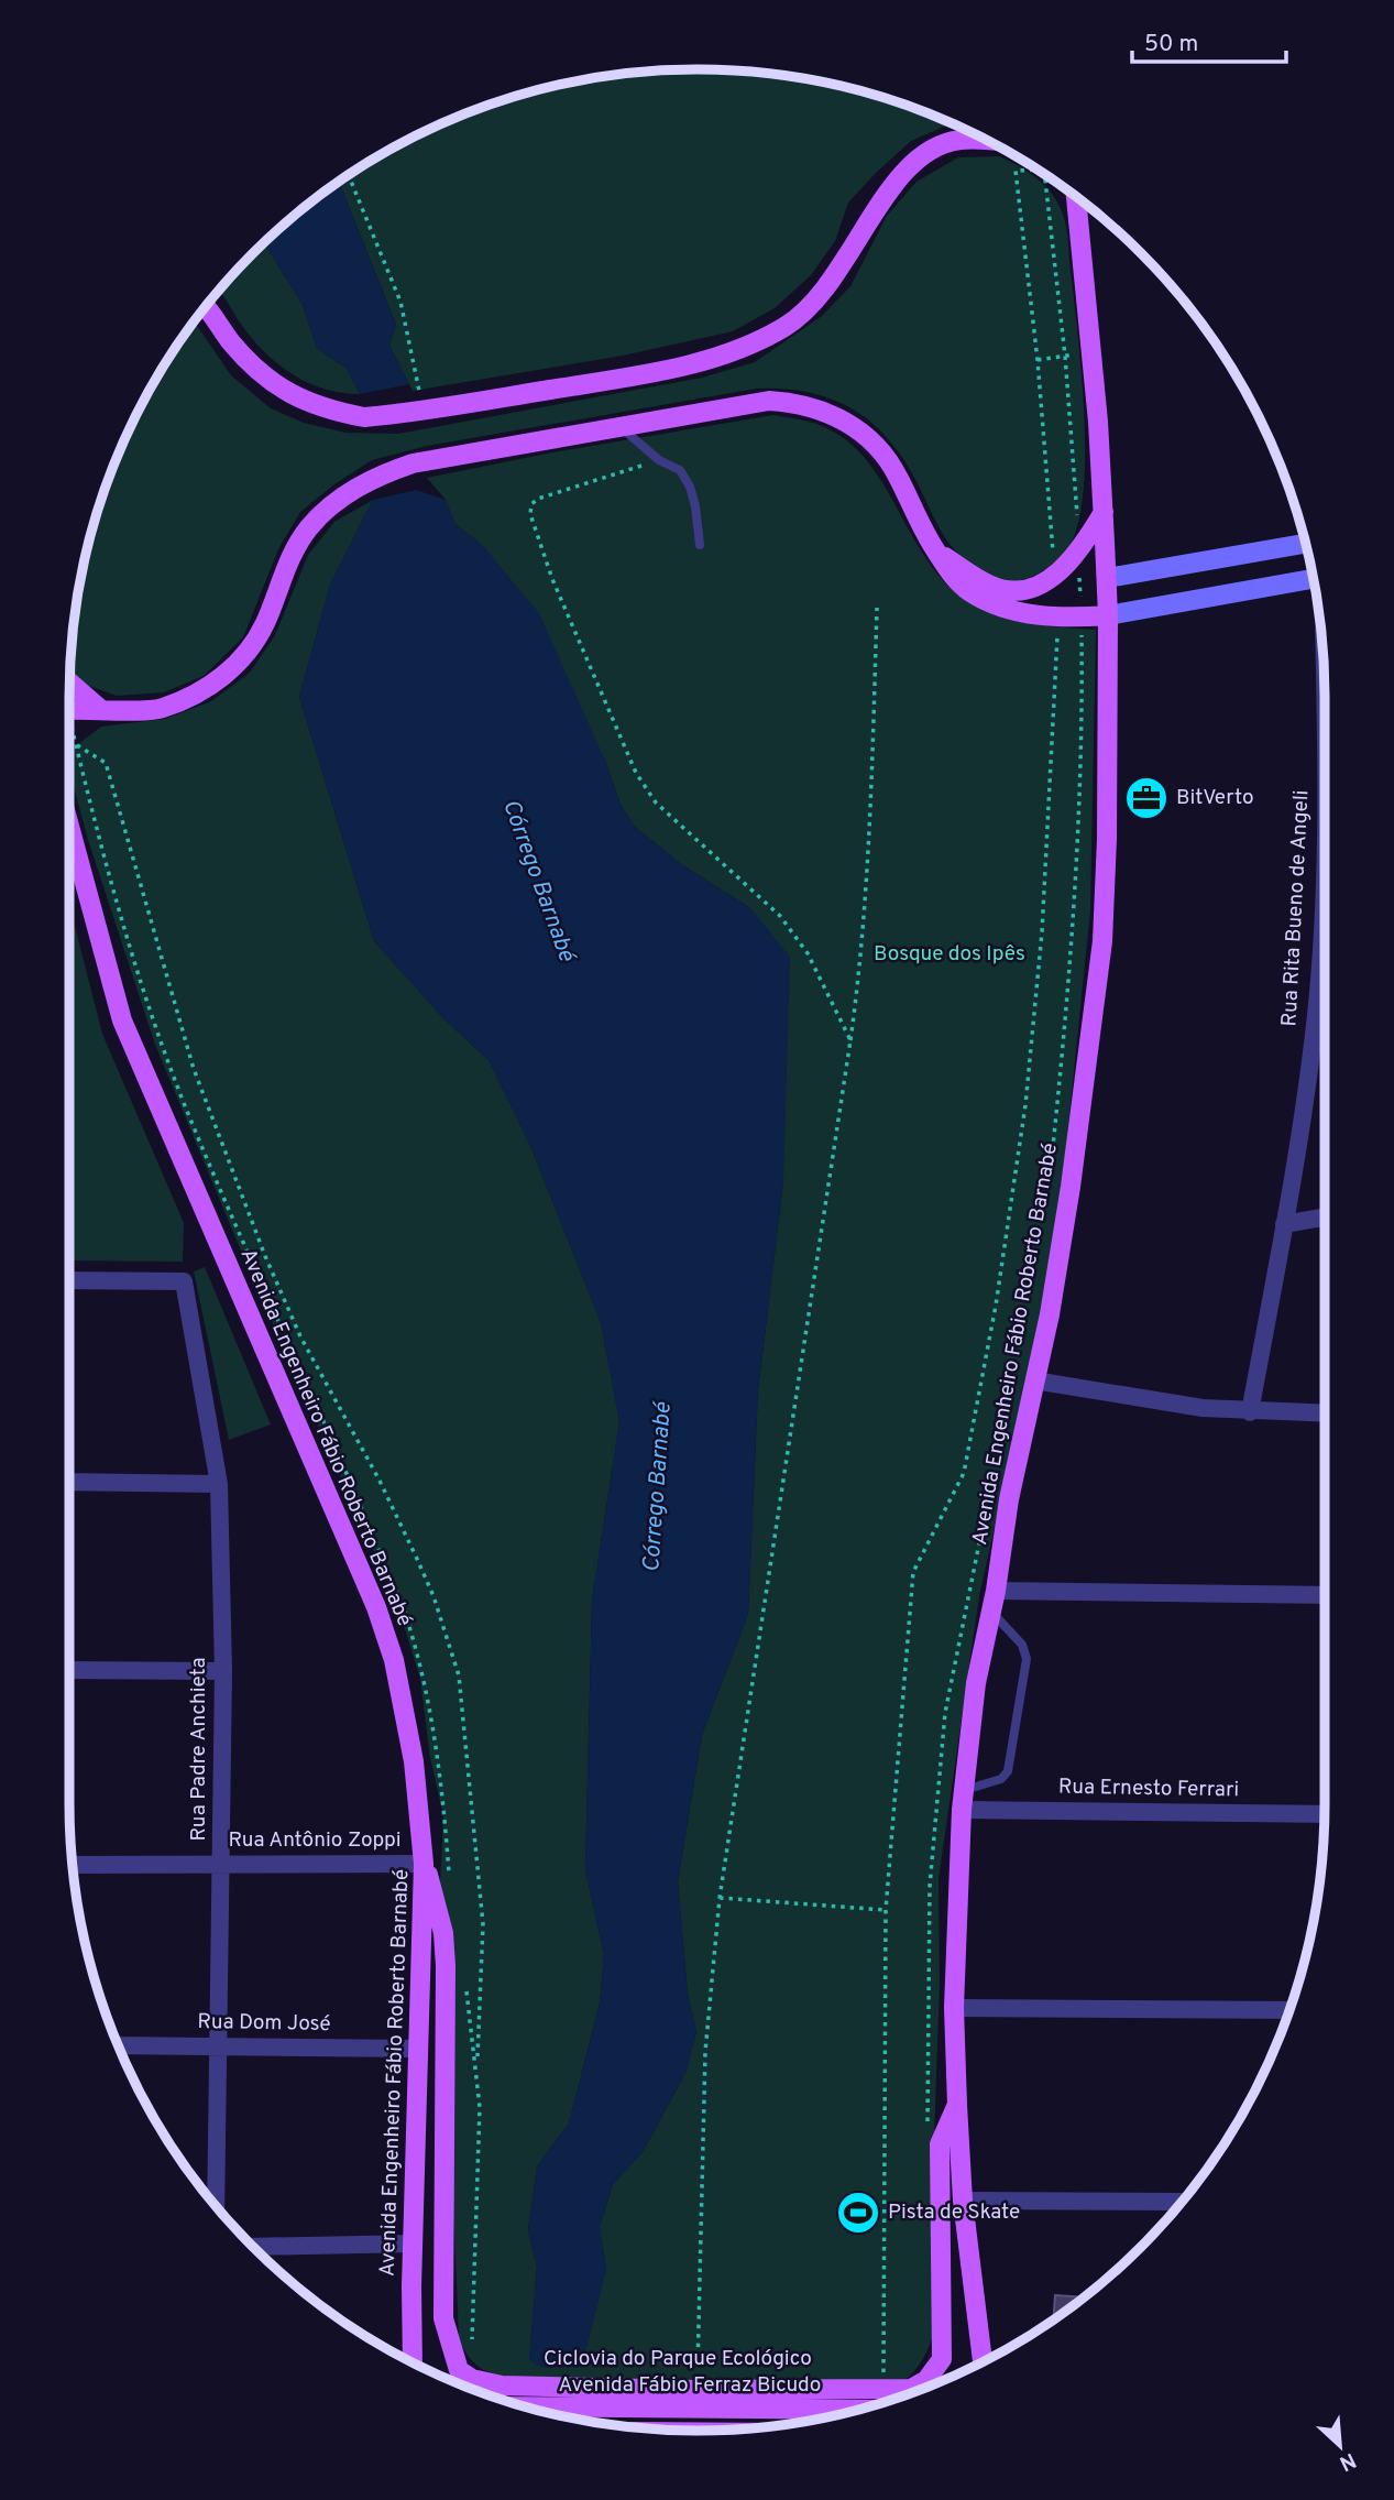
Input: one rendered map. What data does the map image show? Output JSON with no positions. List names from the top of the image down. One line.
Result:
{"streets":{"main road":["Avenida Engenheiro Fábio Roberto Barnabé","Avenida Fábio Ferraz Bicudo"],"street":["Rua Rita Bueno de Angeli","Rua Padre Anchieta","Rua Ernesto Ferrari","Rua Antônio Zoppi","Rua Dom José"]},"crossings":[["Avenida Engenheiro Fábio Roberto Barnabé","Rua Ernesto Ferrari"],["Avenida Engenheiro Fábio Roberto Barnabé","Rua Antônio Zoppi"],["Avenida Engenheiro Fábio Roberto Barnabé","Rua Dom José"],["Rua Padre Anchieta","Rua Antônio Zoppi"],["Rua Padre Anchieta","Rua Dom José"]],"water":["Córrego Barnabé"],"parks":["Bosque dos Ipês"],"places":{"office":["BitVerto"],"sports":["Pista de Skate"]},"scale_bar":"50 m","north":"bottom right"}
